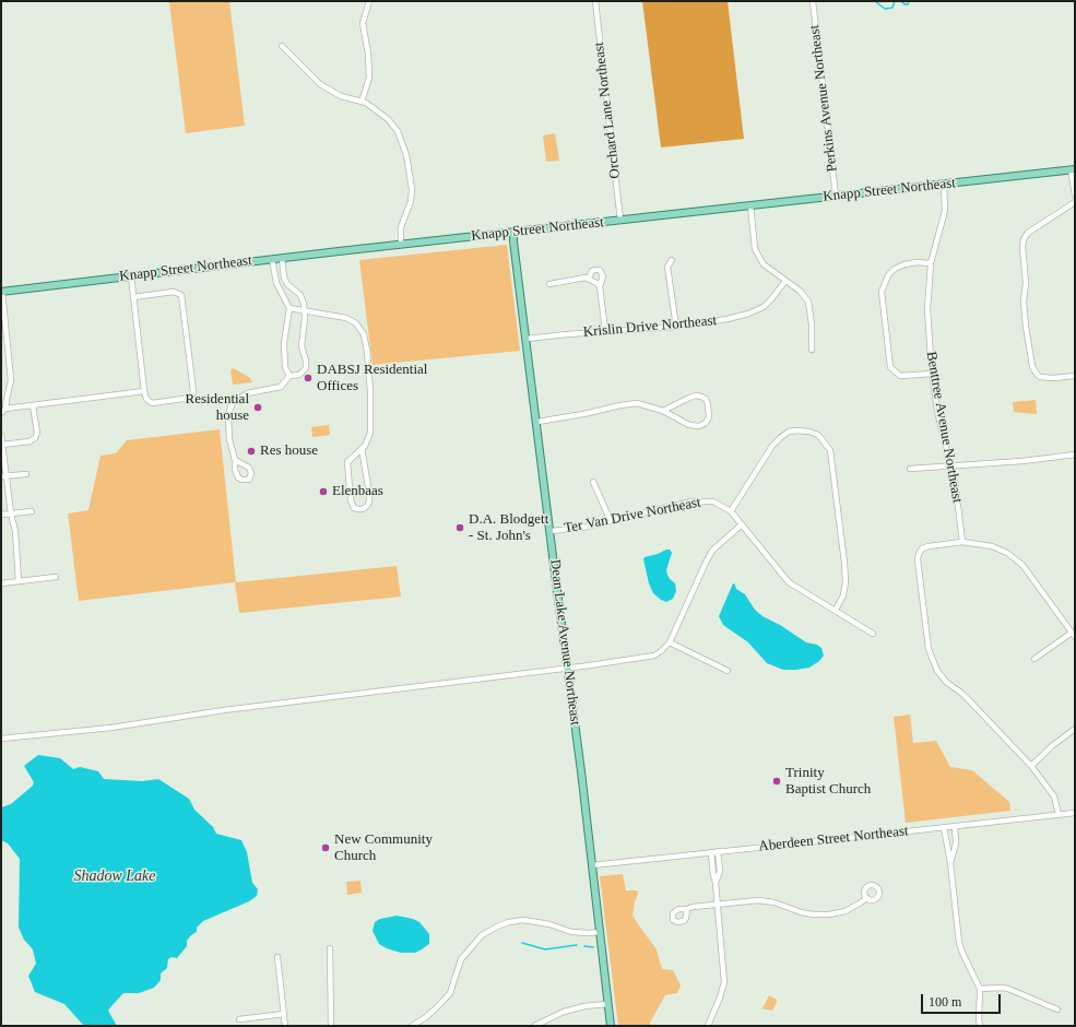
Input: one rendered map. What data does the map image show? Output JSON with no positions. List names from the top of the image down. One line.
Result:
{"streets":{"main road":["Knapp Street Northeast","Dean Lake Avenue Northeast"],"street":["Perkins Avenue Northeast","Orchard Lane Northeast","Krislin Drive Northeast","Benttree Avenue Northeast","Ter Van Drive Northeast","Aberdeen Street Northeast"]},"crossings":[["Perkins Avenue Northeast","Knapp Street Northeast"],["Orchard Lane Northeast","Knapp Street Northeast"],["Knapp Street Northeast","Benttree Avenue Northeast"],["Knapp Street Northeast","Dean Lake Avenue Northeast"],["Krislin Drive Northeast","Dean Lake Avenue Northeast"],["Ter Van Drive Northeast","Dean Lake Avenue Northeast"],["Dean Lake Avenue Northeast","Aberdeen Street Northeast"]],"water":["Shadow Lake"],"places":["DABSJ Residential Offices","Residential house","Res house","Elenbaas","D.A. Blodgett - St. John's","Trinity Baptist Church","New Community Church"],"scale_bar":"100 m"}
